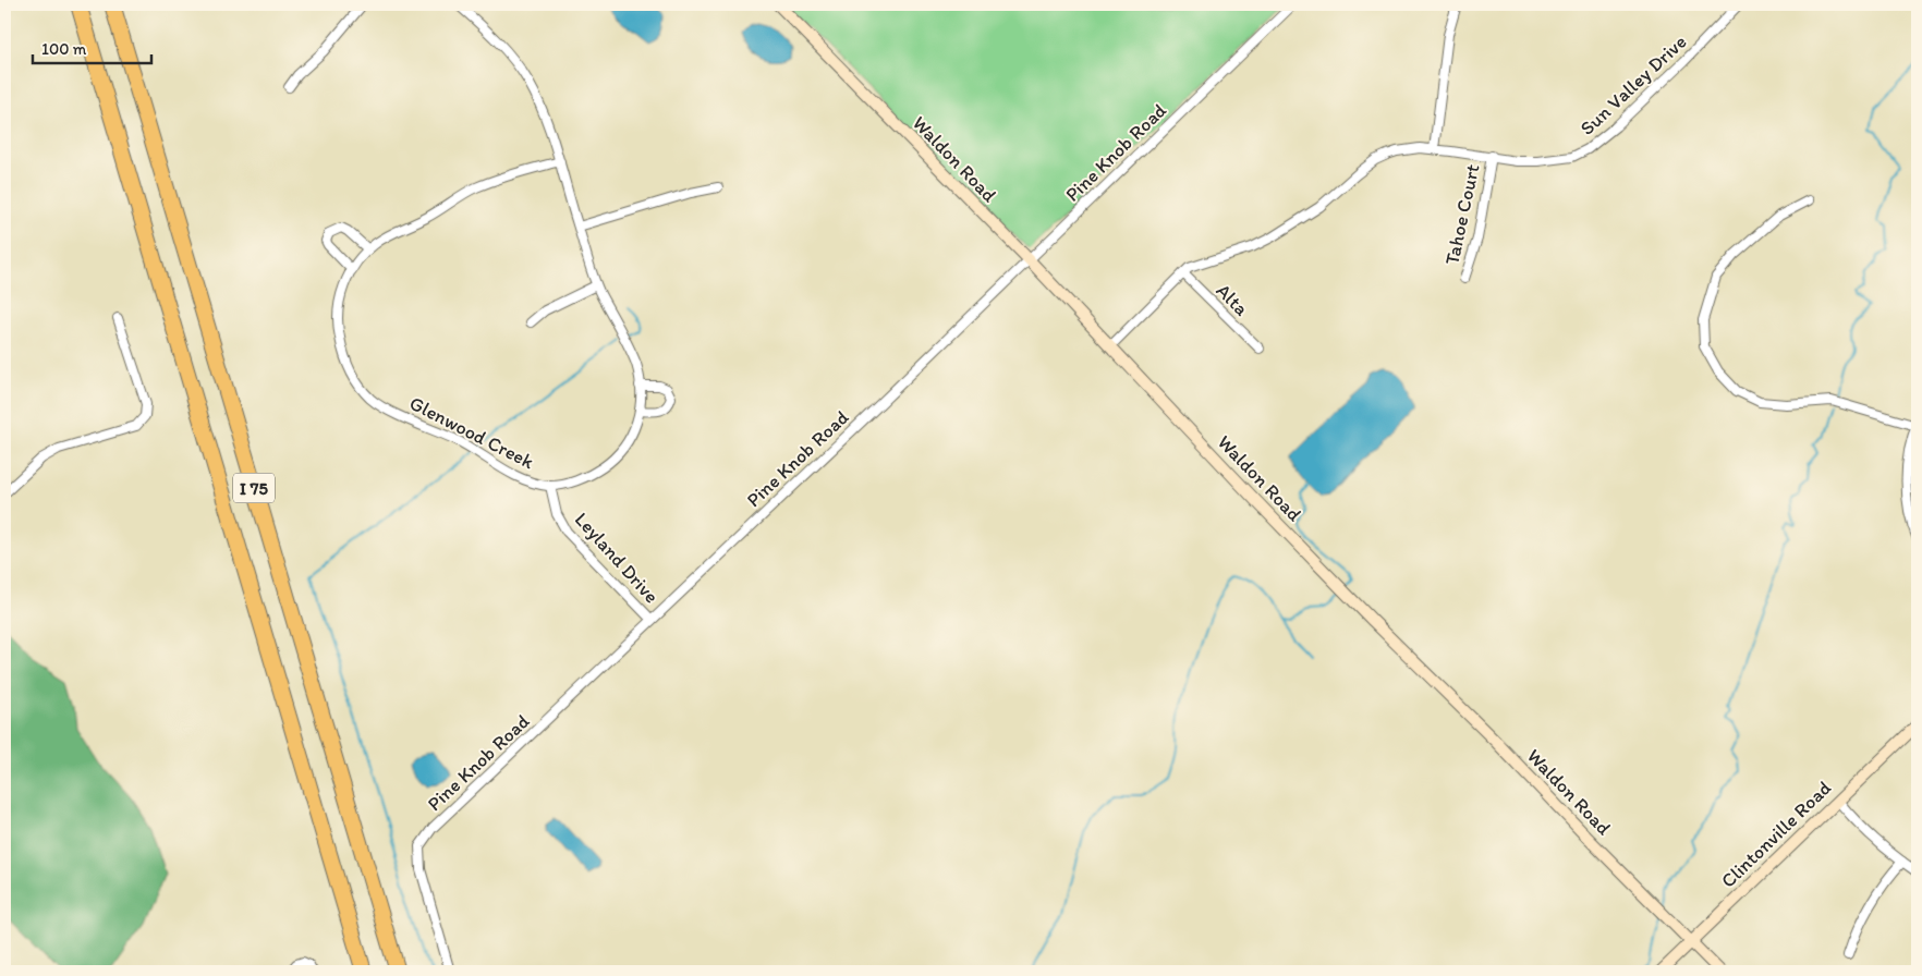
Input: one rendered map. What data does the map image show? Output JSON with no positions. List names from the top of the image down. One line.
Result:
{"streets":{"highway":["I 75"],"street":["Sun Valley Drive","Pine Knob Road","Waldon Road","Tahoe Court","Alta","Glenwood Creek","Leyland Drive","Clintonville Road"]},"crossings":[["Sun Valley Drive","Waldon Road"],["Sun Valley Drive","Tahoe Court"],["Sun Valley Drive","Alta"],["Pine Knob Road","Waldon Road"],["Pine Knob Road","Leyland Drive"],["Waldon Road","Clintonville Road"],["Glenwood Creek","Leyland Drive"]],"scale_bar":"100 m"}
